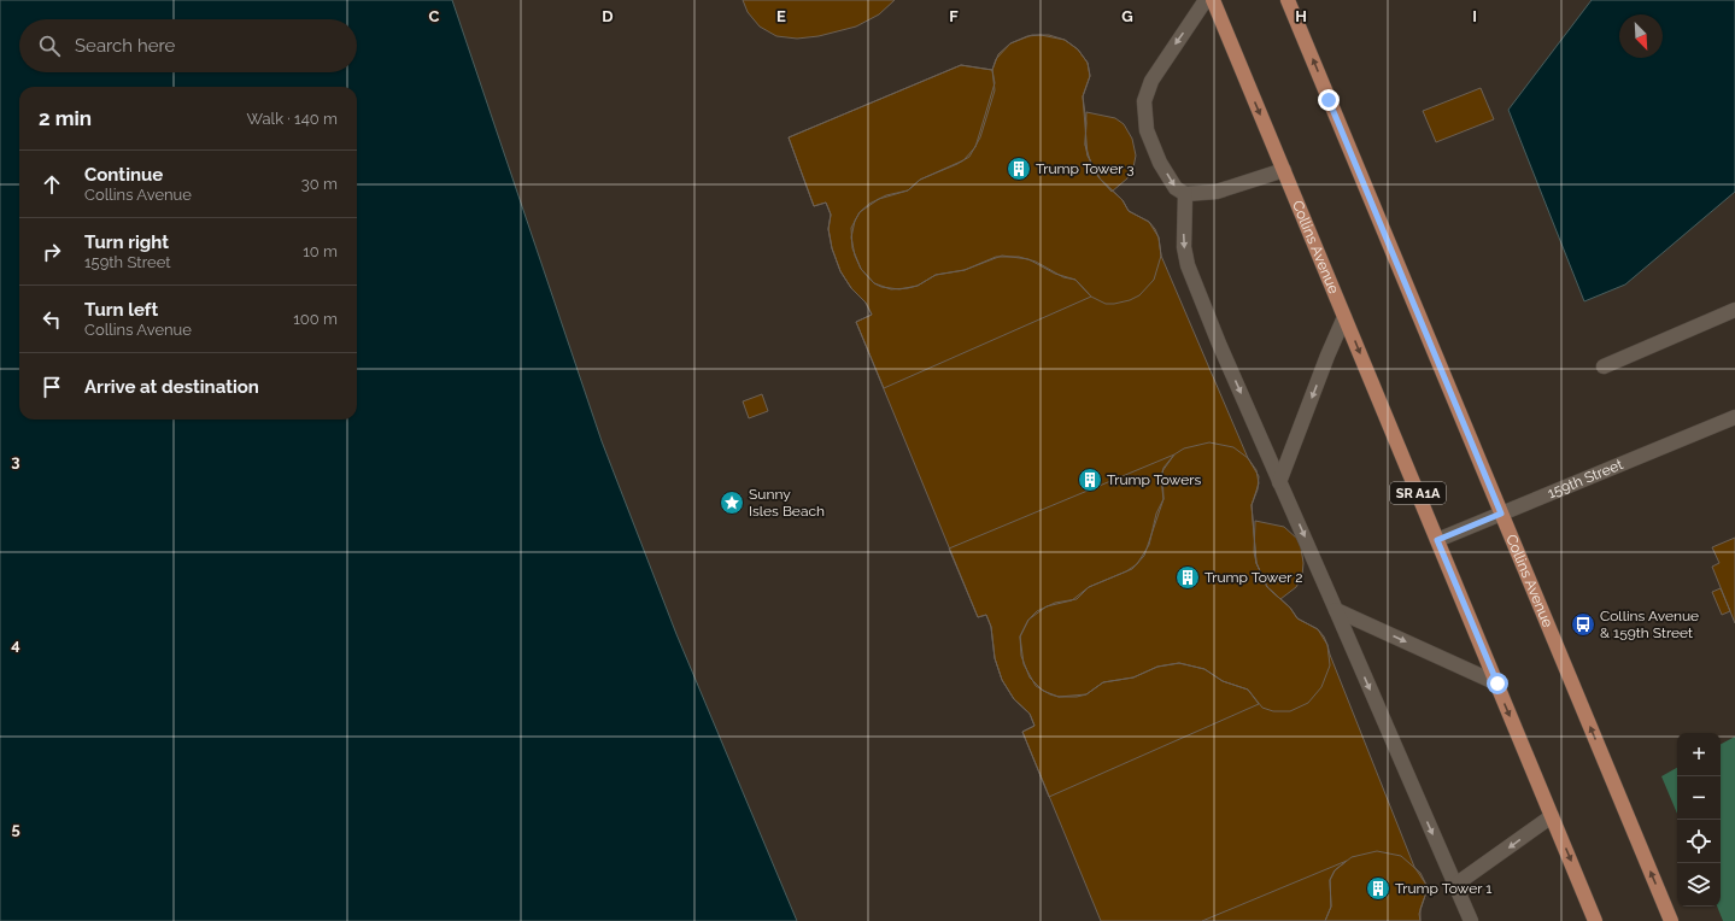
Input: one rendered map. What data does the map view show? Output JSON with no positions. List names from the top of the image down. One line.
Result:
{"streets":{"main road":["Collins Avenue","SR A1A"],"street":["159th Street"]},"crossings":[["Collins Avenue","159th Street"]],"places":{"building":["Trump Tower 3","Trump Towers","Trump Tower 2","Trump Tower 1"],"place":["Sunny Isles Beach"],"bus stop":["Collins Avenue & 159th Street"]},"north":"bottom right","page":{"search":"Search here","heading":["2 min","Walk · 140 m"],"list":[["Continue","Collins Avenue","30 m"],["Turn right","159th Street","10 m"],["Turn left","Collins Avenue","100 m"],"Arrive at destination"],"map_buttons":["+","−"]},"grid":{"columns":["C","D","E","F","G","H","I"],"rows":["3","4","5"]}}
